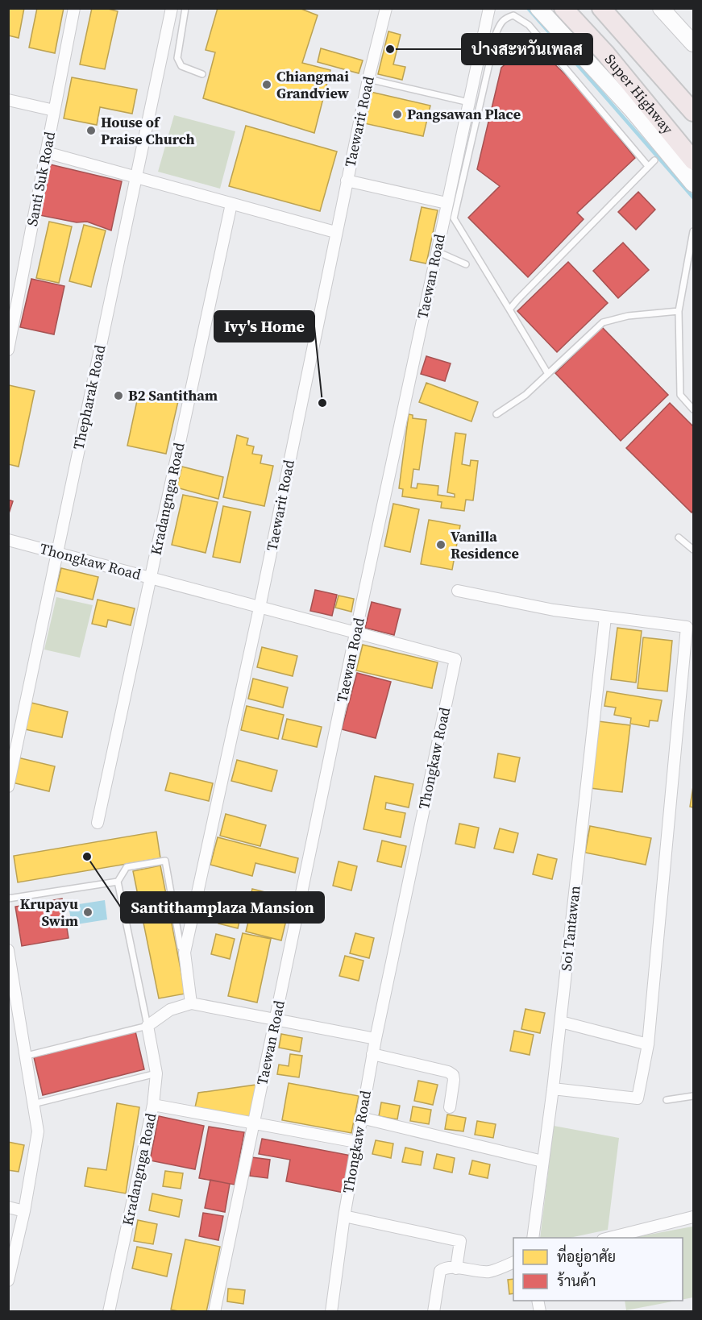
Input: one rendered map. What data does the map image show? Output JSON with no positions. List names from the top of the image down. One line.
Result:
{"streets":{"highway":["Super Highway"],"street":["Taewarit Road","Santi Suk Road","Taewan Road","Thepharak Road","Kradangnga Road","Thongkaw Road","Soi Tantawan"]},"crossings":[["Taewarit Road","Thongkaw Road"],["Taewan Road","Thongkaw Road"],["Thepharak Road","Thongkaw Road"],["Kradangnga Road","Thongkaw Road"]],"places":["ปางสะหวันเพลส","Chiangmai Grandview","Pangsawan Place","House of Praise Church","B2 Santitham","Ivy's Home","Vanilla Residence","Santithamplaza Mansion","Krupayu Swim"],"legend":["ที่อยู่อาศัย","ร้านค้า"]}
